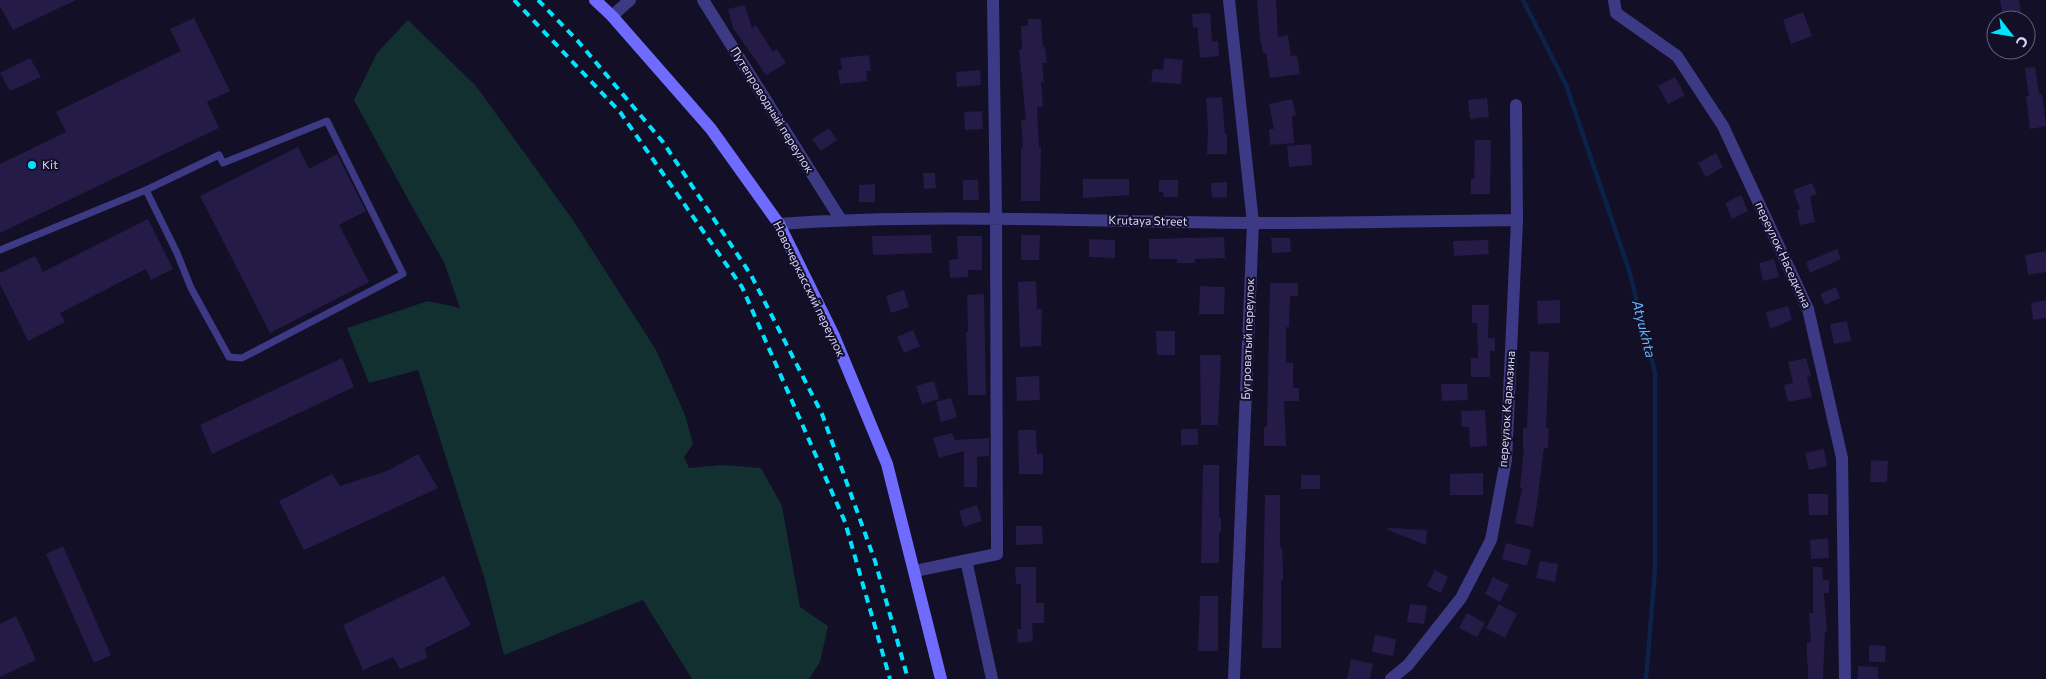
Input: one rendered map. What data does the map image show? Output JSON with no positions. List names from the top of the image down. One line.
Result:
{"streets":{"main road":["Новочеркасский переулок"],"street":["Путепроводный переулок","Krutaya Street","переулок Наседкина","Бугроватый переулок","переулок Карамзина"]},"crossings":[["Путепроводный переулок","Krutaya Street"],["Krutaya Street","Новочеркасский переулок"],["Krutaya Street","Бугроватый переулок"],["Krutaya Street","переулок Карамзина"]],"water":["Atyukhta"],"places":["Kit"],"north":"bottom right"}
